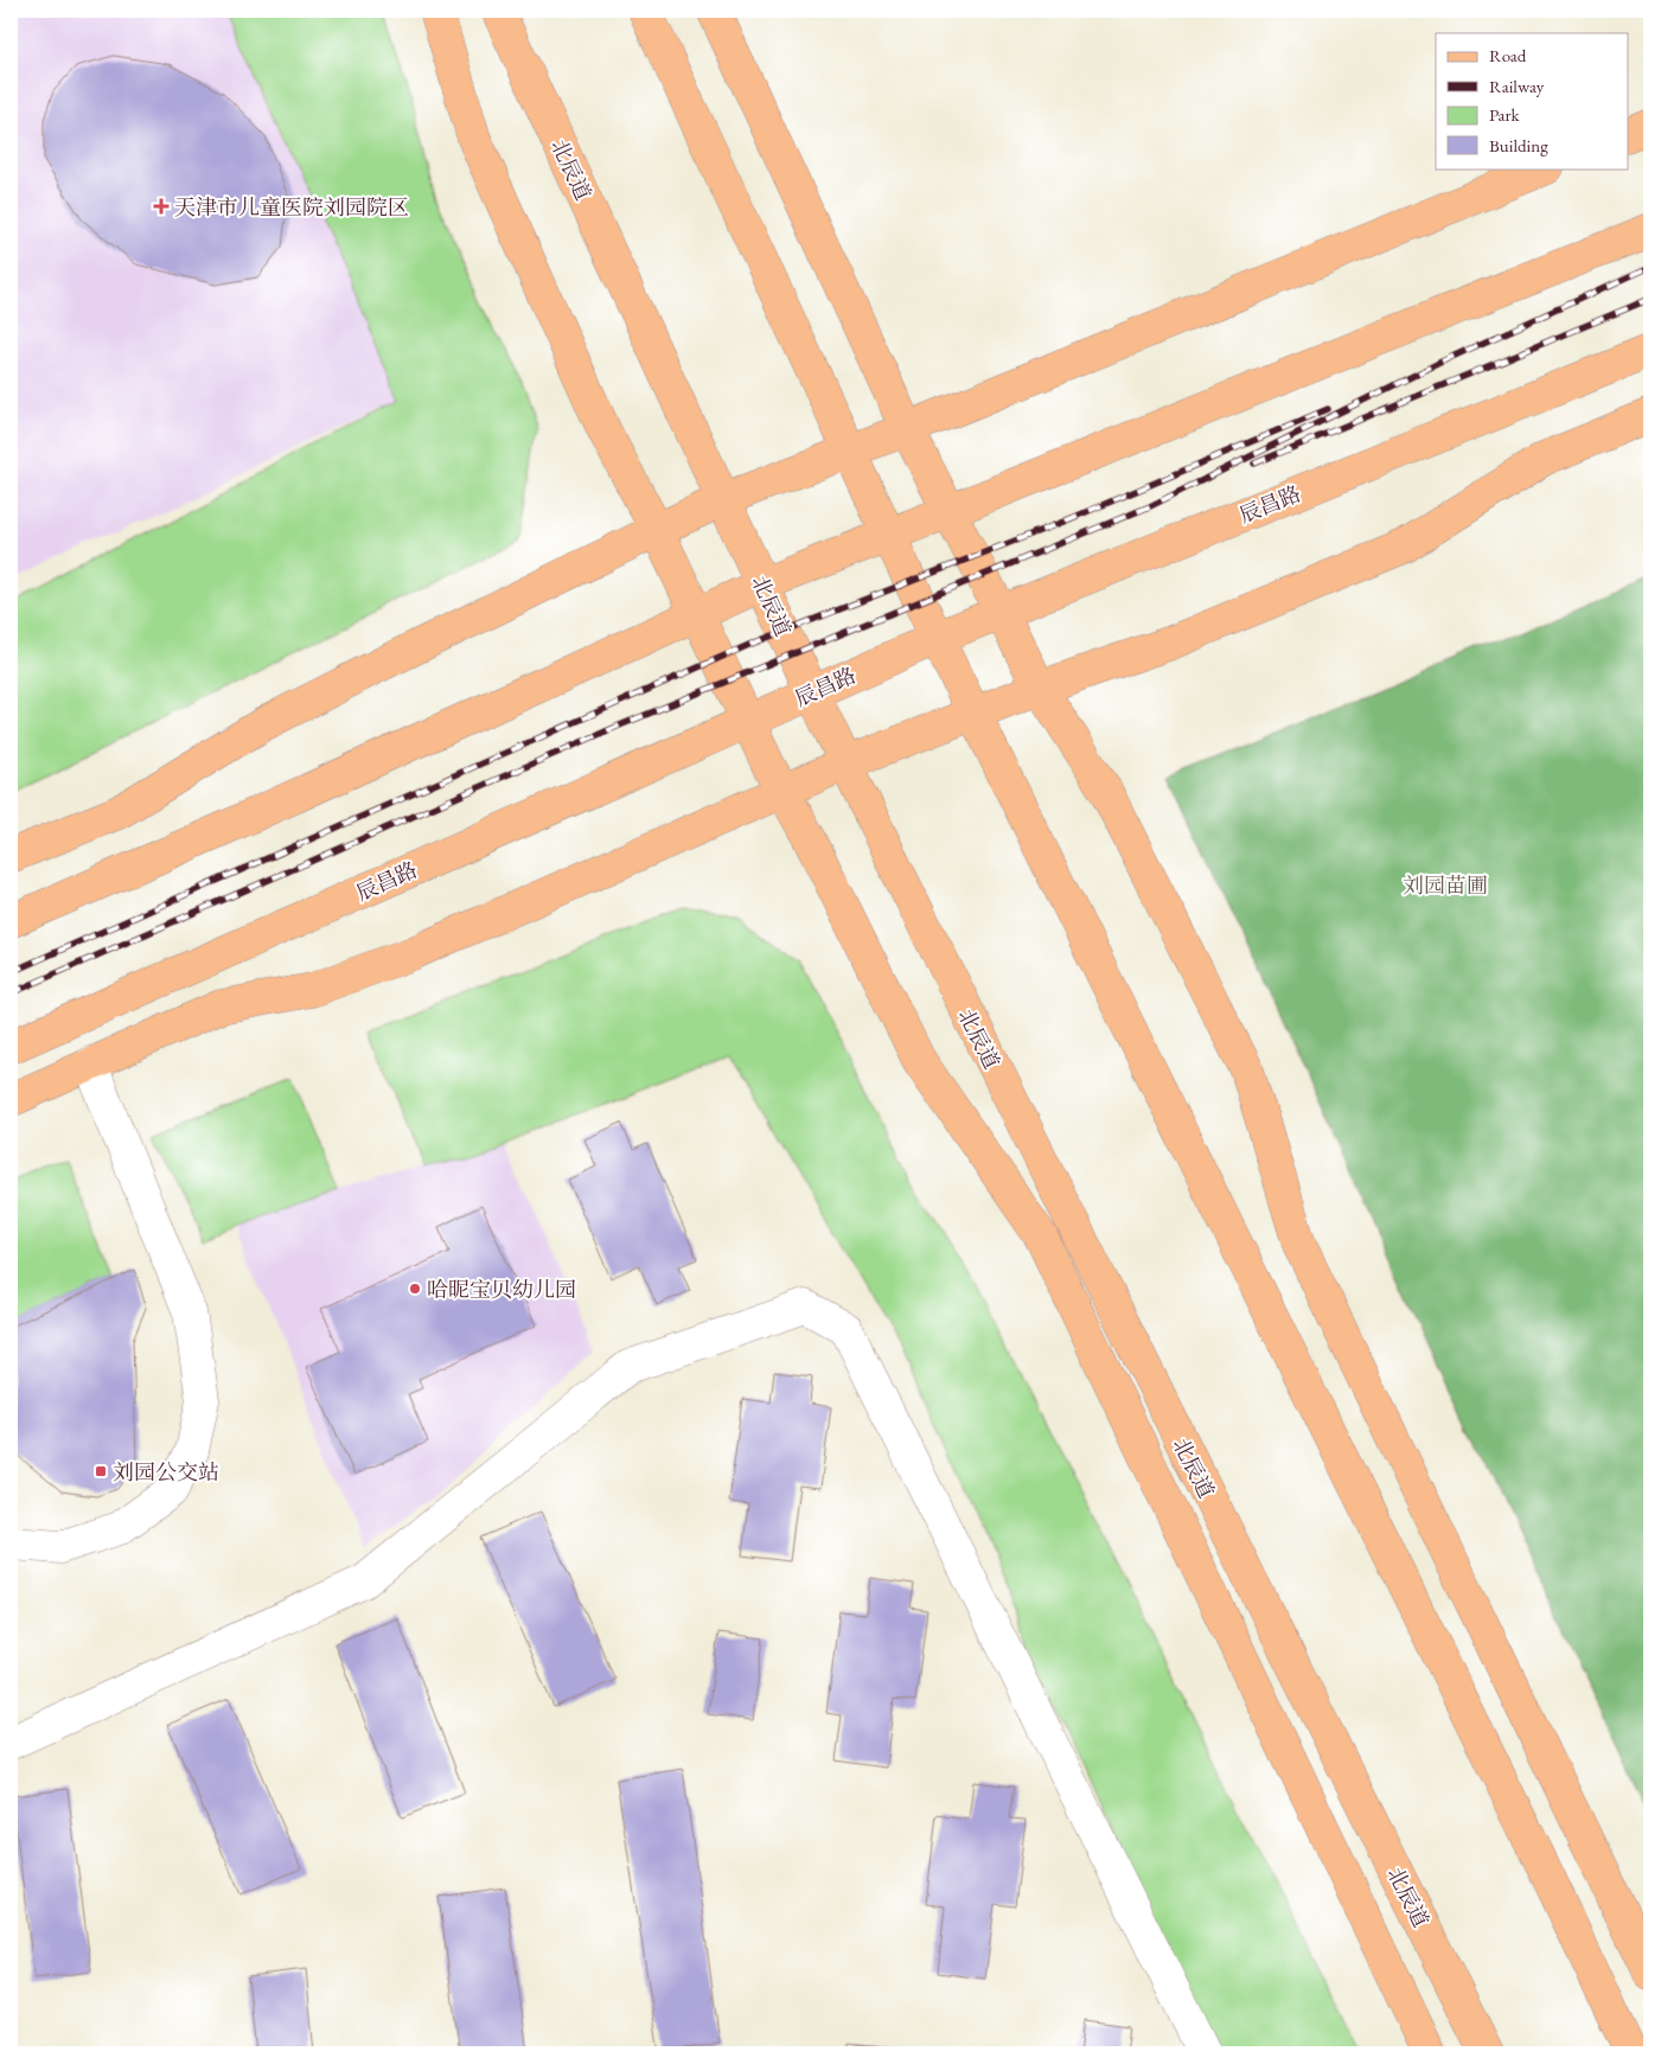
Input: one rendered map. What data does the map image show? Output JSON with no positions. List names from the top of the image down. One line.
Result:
{"streets":{"main road":["北辰道","辰昌路"]},"crossings":[["北辰道","辰昌路"]],"parks":["刘园苗圃"],"places":{"health":["天津市儿童医院刘园院区"],"other":["哈昵宝贝幼儿园"],"transit":["刘园公交站"]},"legend":["Road","Railway","Park","Building"]}
